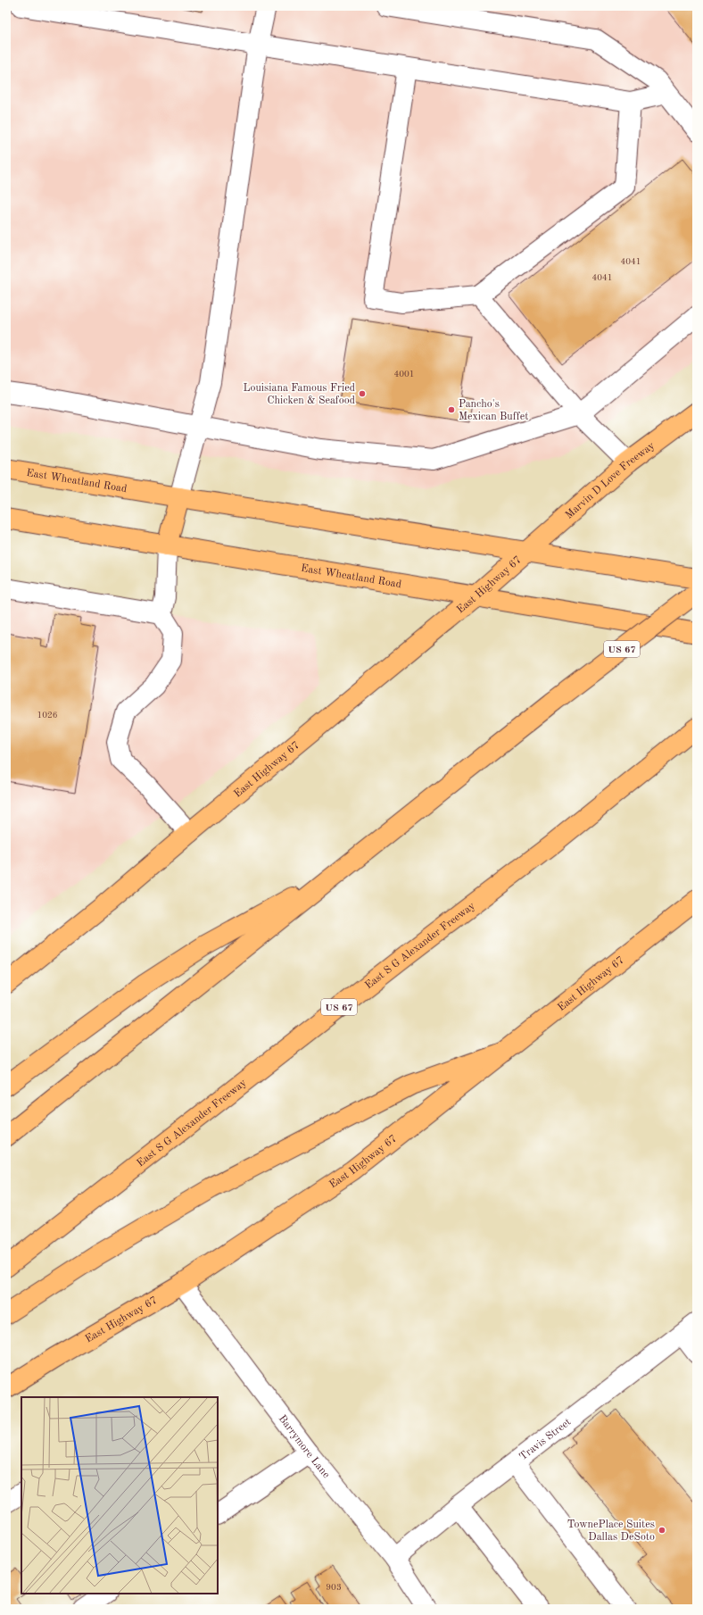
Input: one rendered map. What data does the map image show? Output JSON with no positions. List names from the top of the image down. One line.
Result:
{"streets":{"main road":["East Wheatland Road","Marvin D Love Freeway","East Highway 67","US 67","East S G Alexander Freeway"],"street":["Travis Street","Barrymore Lane"]},"crossings":[["East Wheatland Road","Marvin D Love Freeway"],["East Wheatland Road","East Highway 67"],["Marvin D Love Freeway","East Highway 67"],["East Highway 67","Barrymore Lane"],["Travis Street","Barrymore Lane"]],"places":["Louisiana Famous Fried Chicken & Seafood","Pancho's Mexican Buffet","TownePlace Suites Dallas DeSoto"],"house_numbers":["4041","4041","4001","1026","903"]}
